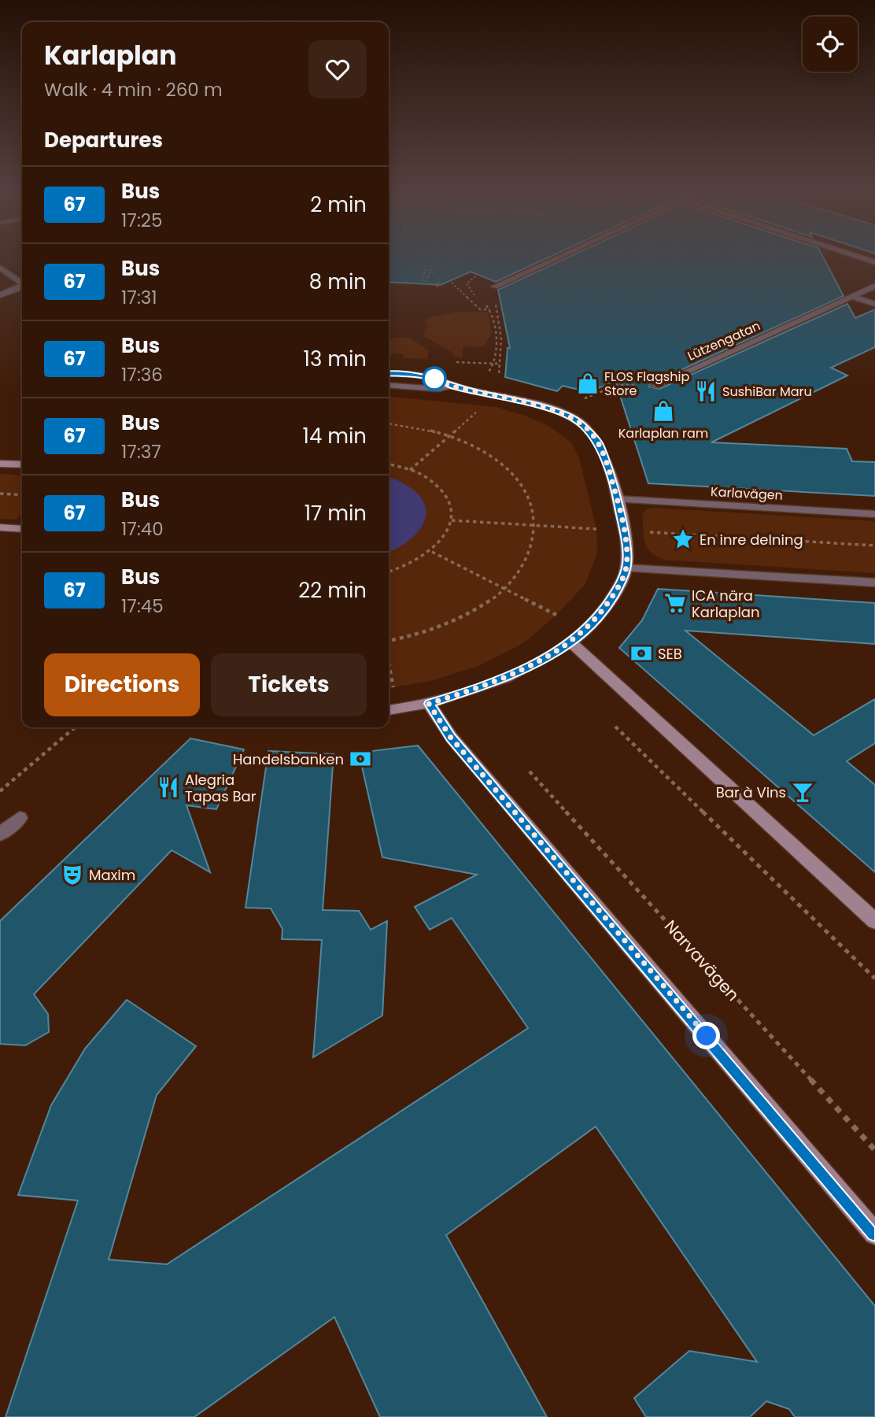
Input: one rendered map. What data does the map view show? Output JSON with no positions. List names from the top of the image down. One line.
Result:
{"streets":{"street":["Lützengatan","Karlavägen"],"path":["Narvavägen"]},"places":{"shop":["FLOS Flagship Store","Karlaplan ram"],"restaurant":["SushiBar Maru","Alegria Tapas Bar"],"place":["En inre delning"],"supermarket":["ICA nära Karlaplan"],"bank":["SEB","Handelsbanken"],"bar":["Bar à Vins"],"theatre":["Maxim"]},"lines":["bus line 67"],"page":{"heading":[["Karlaplan","Walk · 4 min · 260 m"],"Departures"],"list":[{"mark":"67","name":"Bus","note":"17:25","value":"2 min"},{"mark":"67","name":"Bus","note":"17:31","value":"8 min"},{"mark":"67","name":"Bus","note":"17:36","value":"13 min"},{"mark":"67","name":"Bus","note":"17:37","value":"14 min"},{"mark":"67","name":"Bus","note":"17:40","value":"17 min"},{"mark":"67","name":"Bus","note":"17:45","value":"22 min"}],"buttons":["Directions","Tickets"]}}
